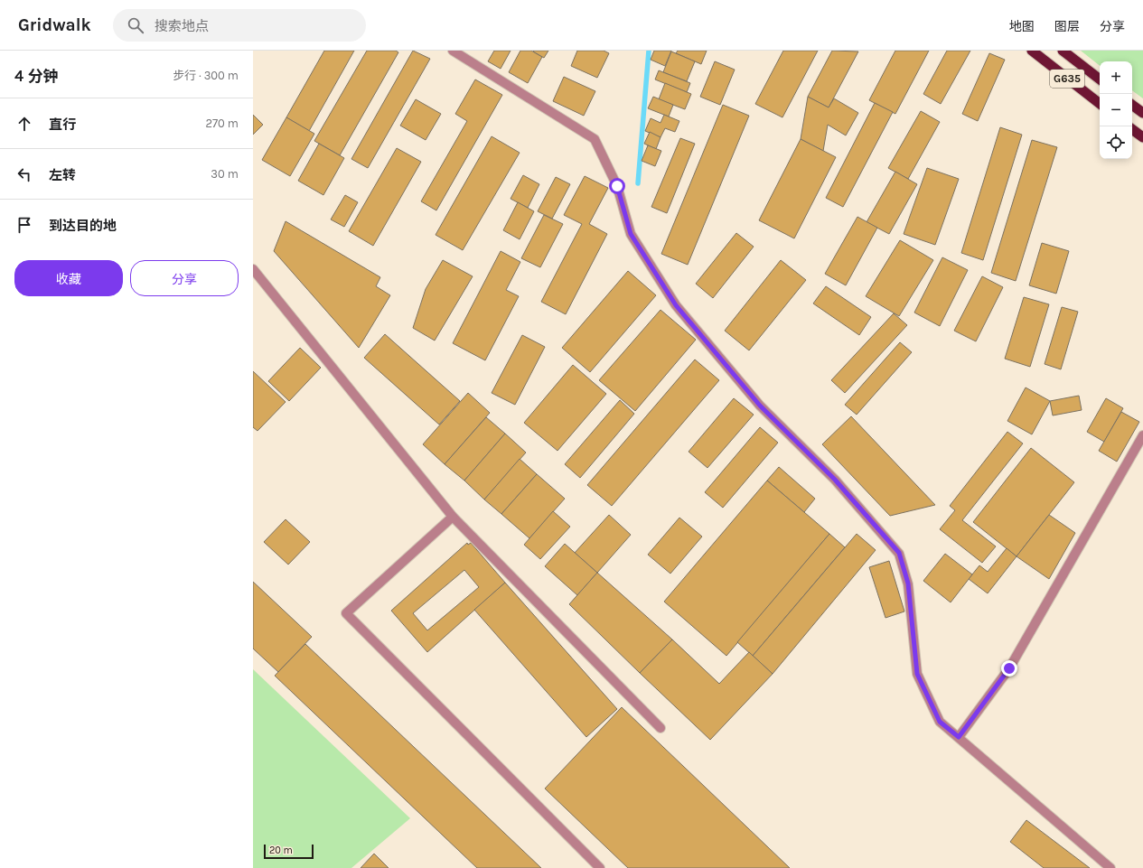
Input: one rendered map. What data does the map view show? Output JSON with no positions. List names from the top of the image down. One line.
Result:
{"streets":{"highway":["G635"]},"scale_bar":"20 m","page":{"header":"Gridwalk","search":"搜索地点","nav":["地图","图层","分享"],"heading":["4 分钟","步行 · 300 m"],"map_buttons":["+","−"],"list":[["直行","270 m"],["左转","30 m"],"到达目的地"],"buttons":["收藏","分享"],"scale":"20 m"}}
